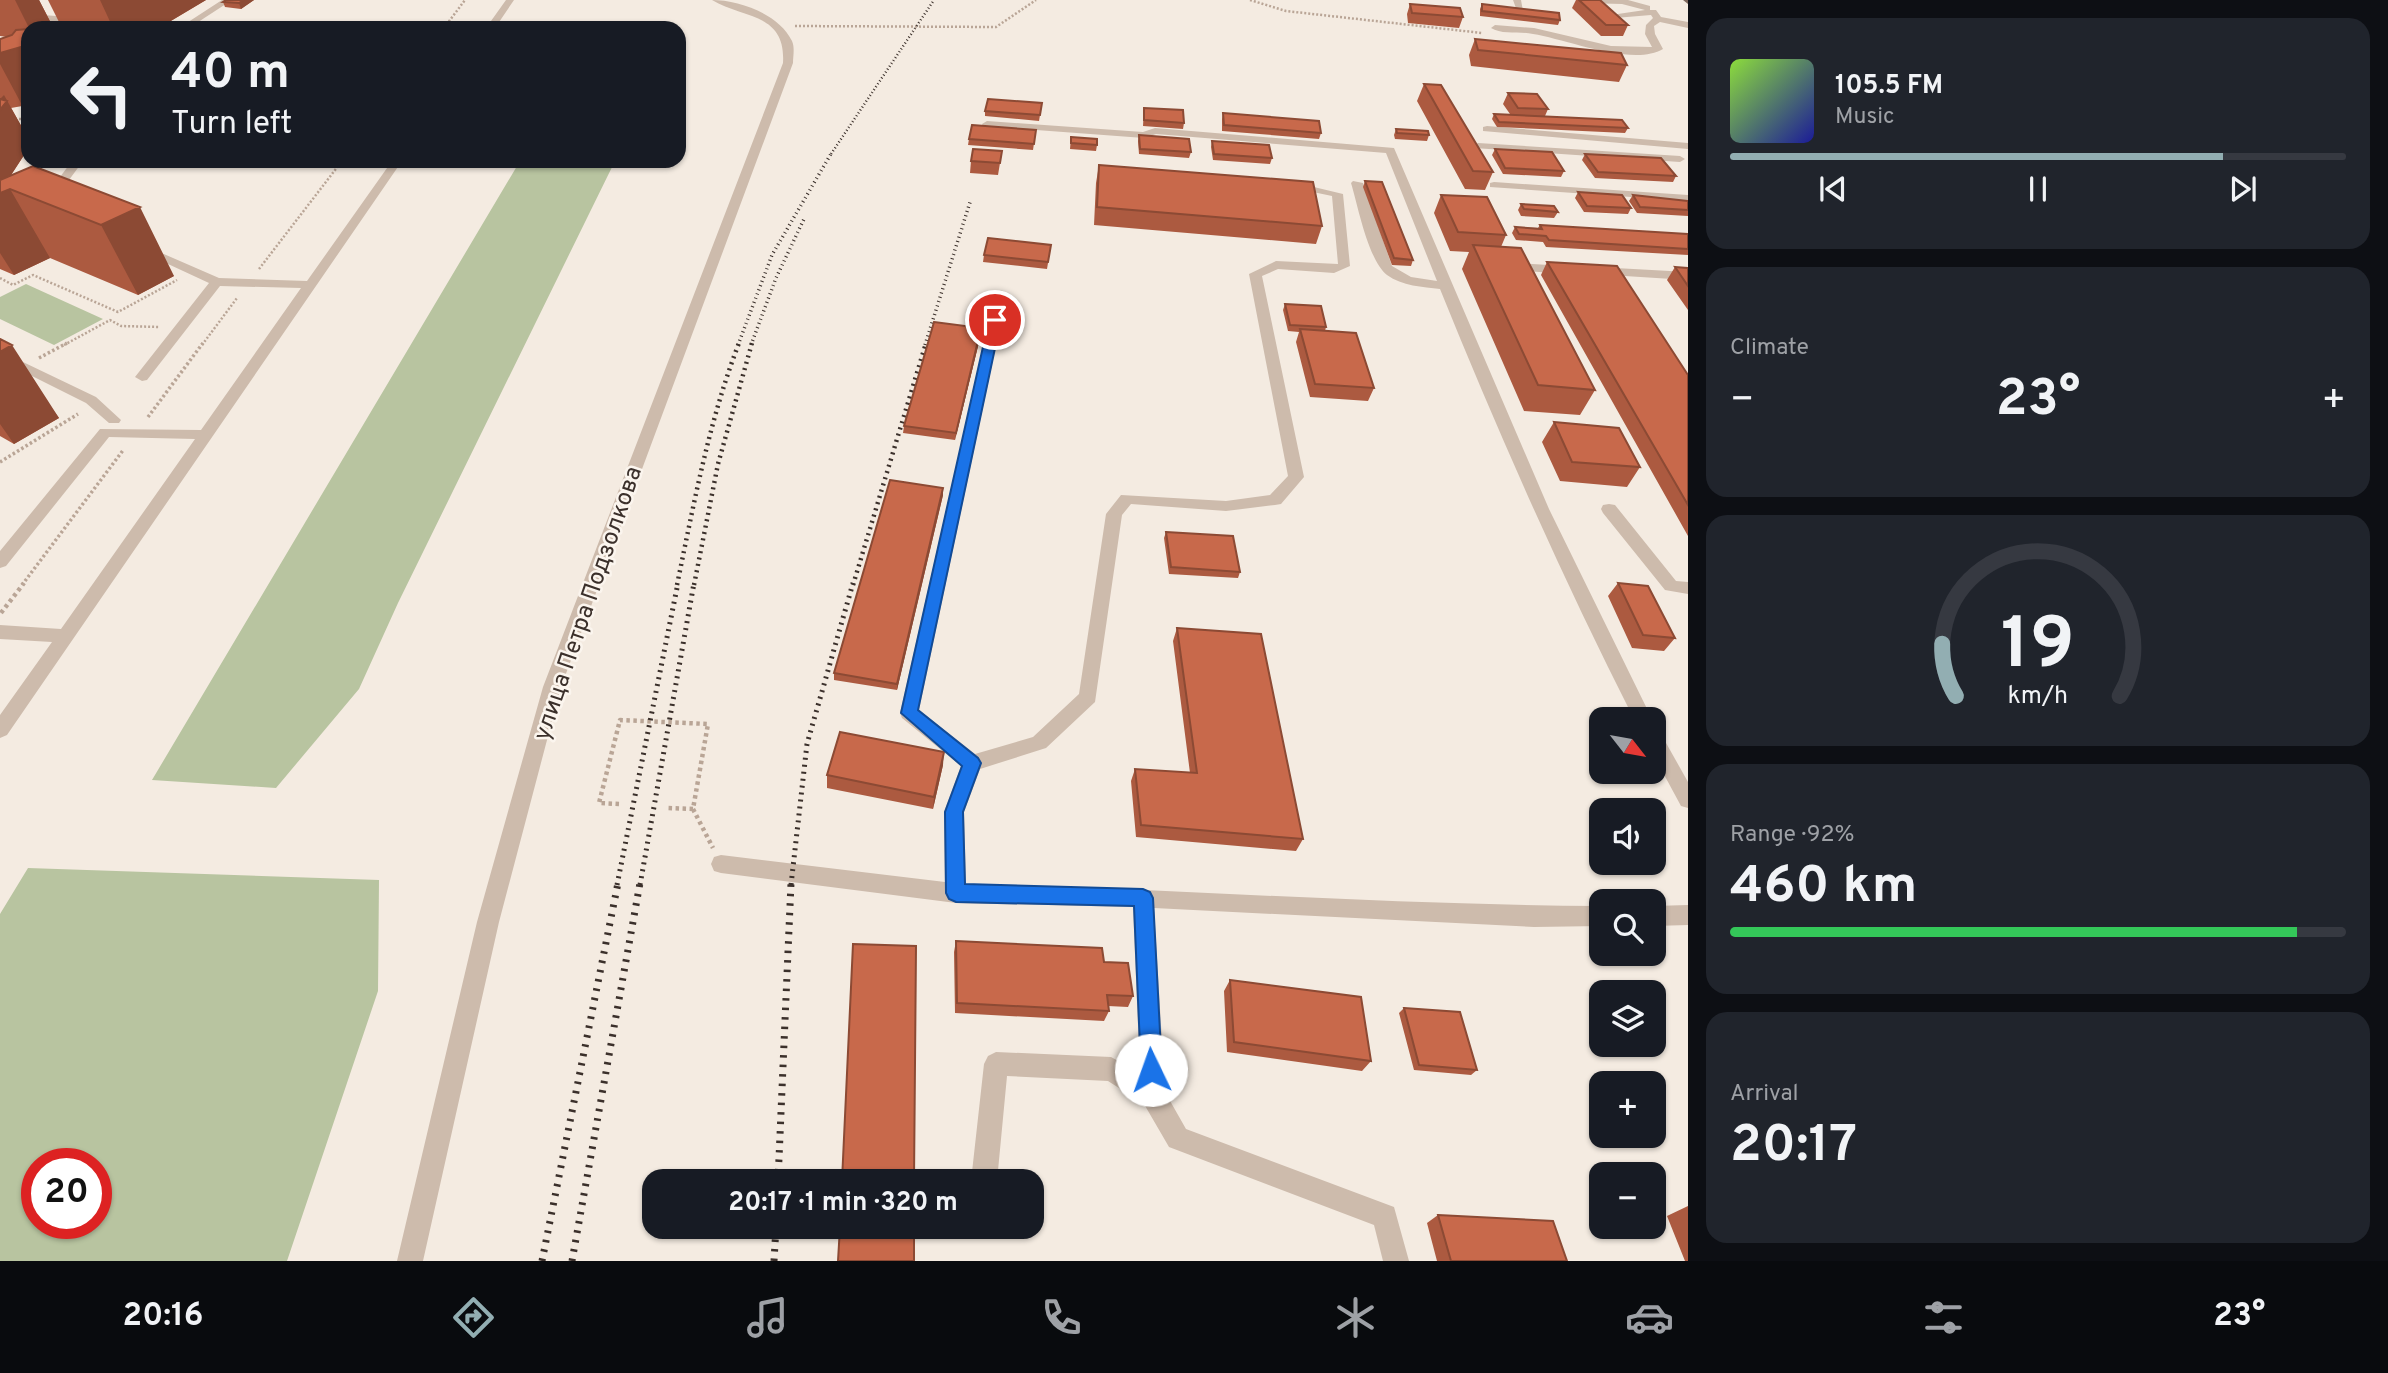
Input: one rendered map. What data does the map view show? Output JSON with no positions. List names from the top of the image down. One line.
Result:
{"streets":{"street":["улица Петра Подзолкова"]},"north":"bottom right","page":{"turn":["40 m","Turn left"],"song":["105.5 FM","Music"],"tile":["Climate",["Range · 92%","460 km"],["Arrival","20:17"]],"heat":["−","23°","+"],"map_buttons":["+","−"],"limit":"20","trip":"20:17 · 1 min · 320 m","tabs":["20:16","23°"],"gauge":["19","km/h"]}}
